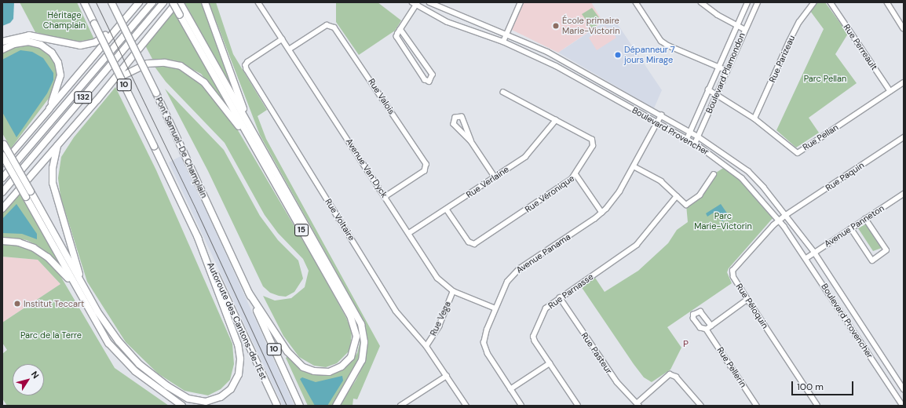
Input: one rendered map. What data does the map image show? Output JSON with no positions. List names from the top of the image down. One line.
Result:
{"streets":{"highway":["10","132","Pont Samuel-De Champlain","15","Autoroute des Cantons-de-l'Est"],"street":["Rue Perreault","Rue Parizeau","Boulevard Plamondon","Rue Valois","Boulevard Provencher","Rue Pellan","Avenue Van Dyck","Rue Paquin","Rue Verlaine","Rue Véronique","Rue Voltaire","Avenue Panneton","Avenue Panama","Rue Parnasse","Rue Péloquin","Rue Vega","Rue Pasteur","Rue Pellerin"]},"crossings":[["Rue Perreault","Rue Pellan"],["Rue Parizeau","Rue Pellan"],["Boulevard Plamondon","Boulevard Provencher"],["Boulevard Plamondon","Rue Pellan"],["10","Pont Samuel-De Champlain"],["10","15"],["10","Autoroute des Cantons-de-l'Est"],["Rue Valois","Avenue Van Dyck"],["Boulevard Provencher","Rue Paquin"],["Boulevard Provencher","Avenue Panneton"],["Boulevard Provencher","Avenue Panama"],["Boulevard Provencher","Rue Péloquin"],["Pont Samuel-De Champlain","15"],["Avenue Van Dyck","Rue Verlaine"],["Avenue Van Dyck","Rue Voltaire"],["Avenue Van Dyck","Avenue Panama"],["Avenue Van Dyck","Rue Vega"],["Rue Paquin","Rue Péloquin"],["Rue Verlaine","Rue Véronique"],["Rue Voltaire","Rue Vega"],["Rue Parnasse","Rue Pasteur"]],"districts":["P"],"parks":["Héritage Champlain","Parc Pellan","Parc Marie-Victorin","Parc de la Terre"],"places":["École primaire Marie-Victorin","Dépanneur 7 jours Mirage","Institut Teccart"],"scale_bar":"100 m","north":"top right"}
